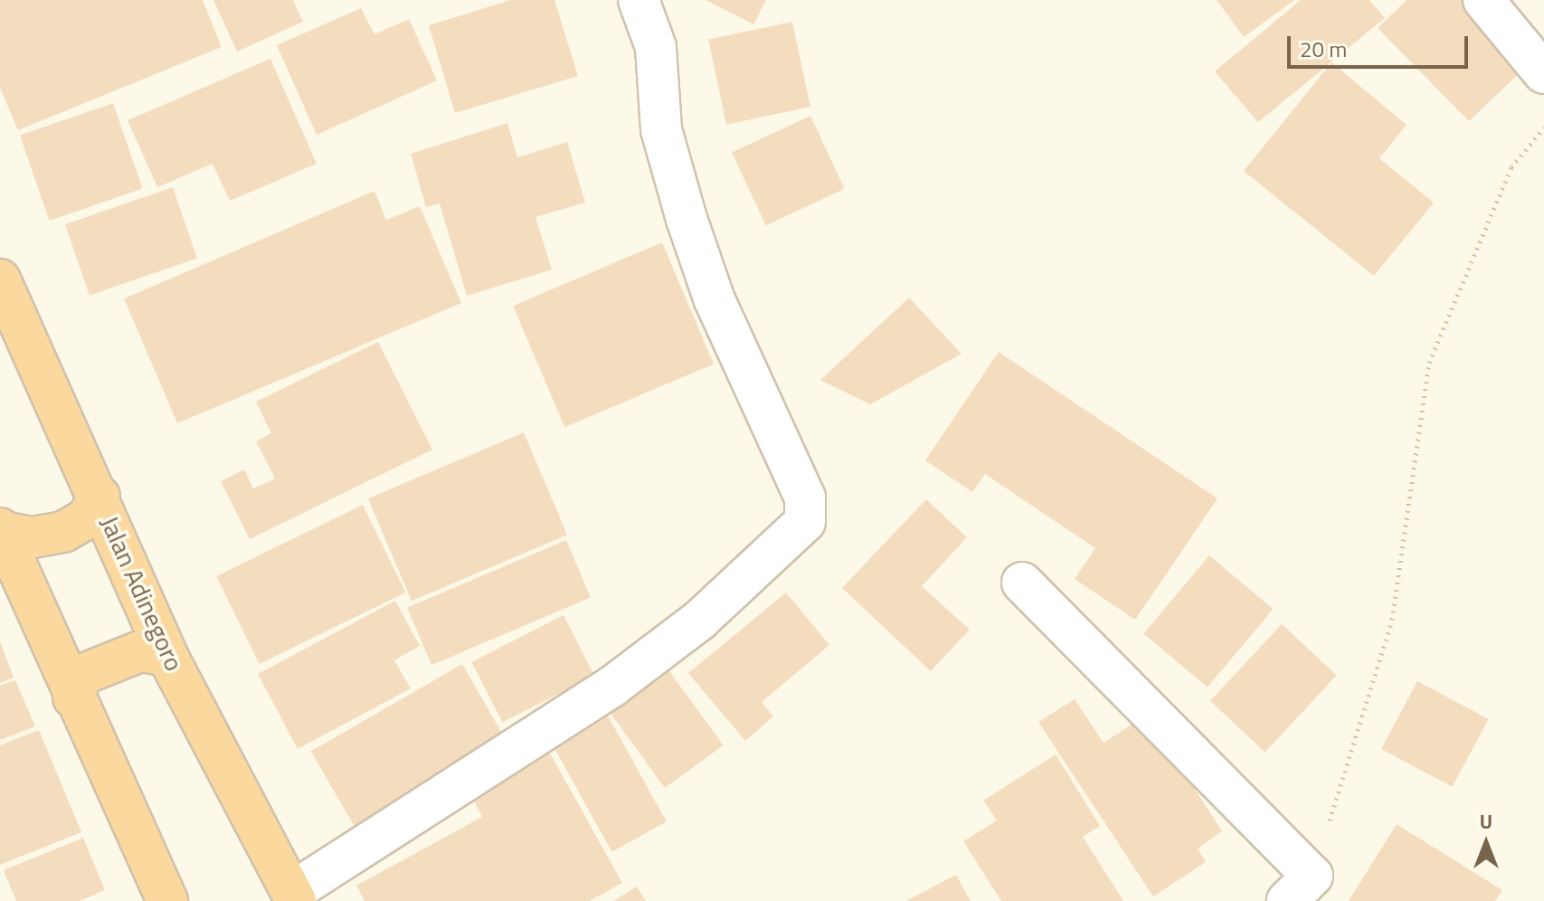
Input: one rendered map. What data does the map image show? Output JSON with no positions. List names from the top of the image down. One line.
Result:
{"streets":{"highway":["Jalan Adinegoro"]},"scale_bar":"20 m","north":"top"}
